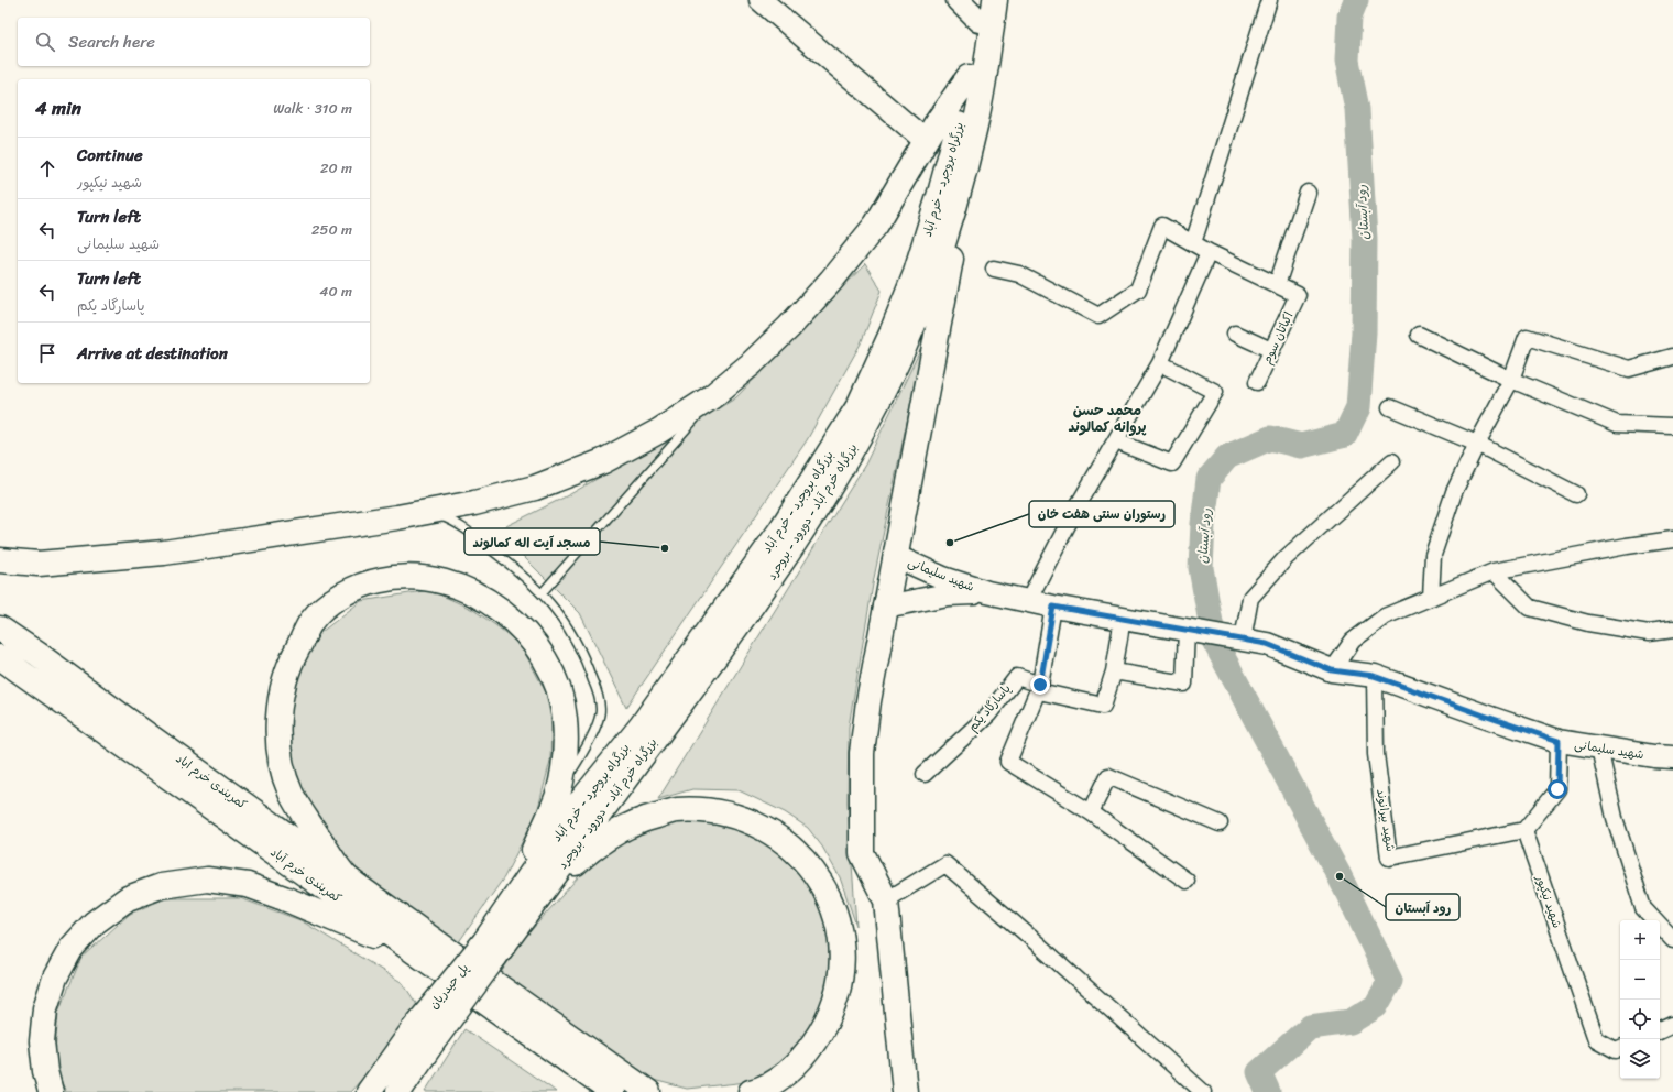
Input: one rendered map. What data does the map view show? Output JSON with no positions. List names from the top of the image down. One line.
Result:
{"streets":{"highway":["بزرگراه بروجرد - خرم آباد","بزرگراه خرم آباد - دورود - بروجرد","کمربندی خرم اباد","کمربندی خرم آباد","پل حیدریان"],"street":["اکباتان سوم","شهید سلیمانی","پاسارگاد یکم","شهید بیرانوند","شهید نیکپور"]},"crossings":[["بزرگراه بروجرد - خرم آباد","بزرگراه خرم آباد - دورود - بروجرد"],["بزرگراه بروجرد - خرم آباد","پل حیدریان"],["بزرگراه خرم آباد - دورود - بروجرد","پل حیدریان"],["شهید سلیمانی","شهید بیرانوند"],["کمربندی خرم اباد","کمربندی خرم آباد"],["شهید بیرانوند","شهید نیکپور"]],"districts":["محمد حسن پروانه کمالوند"],"water":["رود آبستان"],"places":["رستوران سنتی هفت خان","مسجد آیت اله کمالوند","رود آبستان"],"page":{"search":"Search here","heading":["4 min","Walk · 310 m"],"list":[["Continue","شهید نیکپور","20 m"],["Turn left","شهید سلیمانی","250 m"],["Turn left","پاسارگاد یکم","40 m"],"Arrive at destination"],"map_buttons":["+","−"]}}
